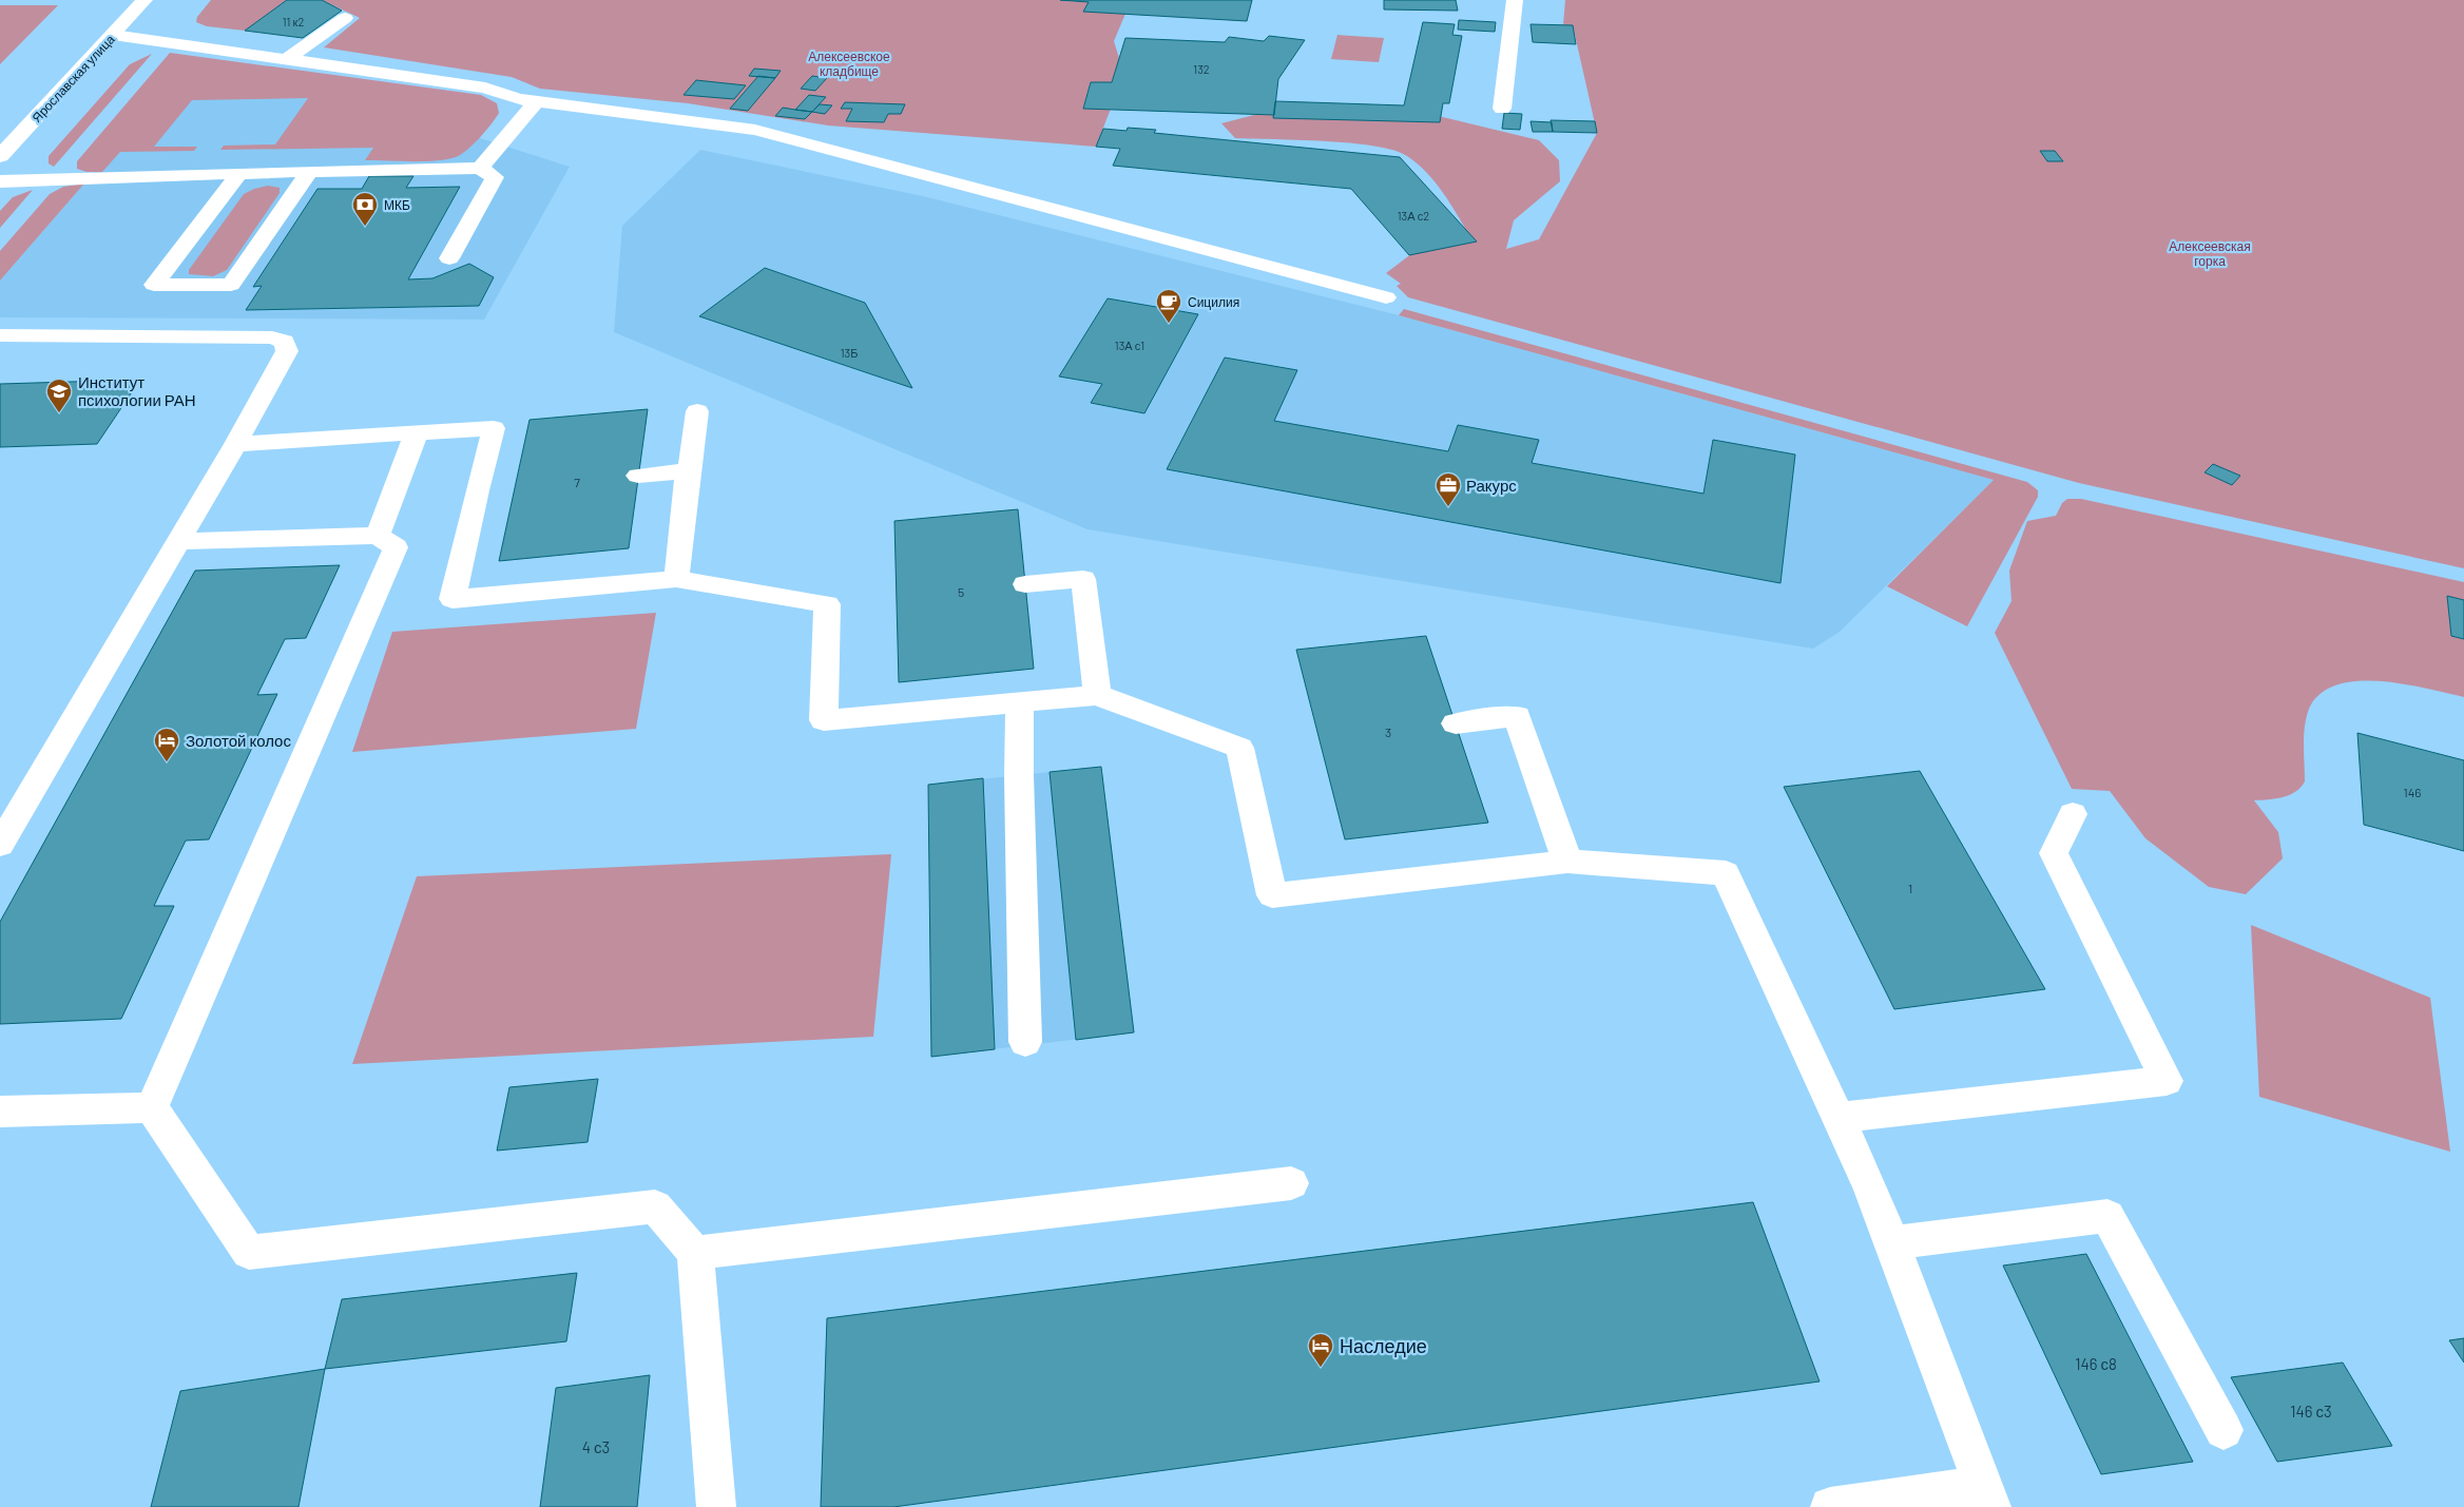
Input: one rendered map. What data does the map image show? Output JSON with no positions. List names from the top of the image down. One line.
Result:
{"streets":{"street":["Ярославская улица"]},"parks":["Алексеевское кладбище","Алексеевская горка"],"places":{"bank":["МКБ"],"cafe":["Сицилия"],"school or university":["Институт психологии РАН"],"office":["Ракурс"],"hotel":["Золотой колос","Наследие"]},"house_numbers":["11 к2","132","13А с2","13А с1","13Б","7","5","3","146","1","146 с8","146 с3","4 с3"]}
